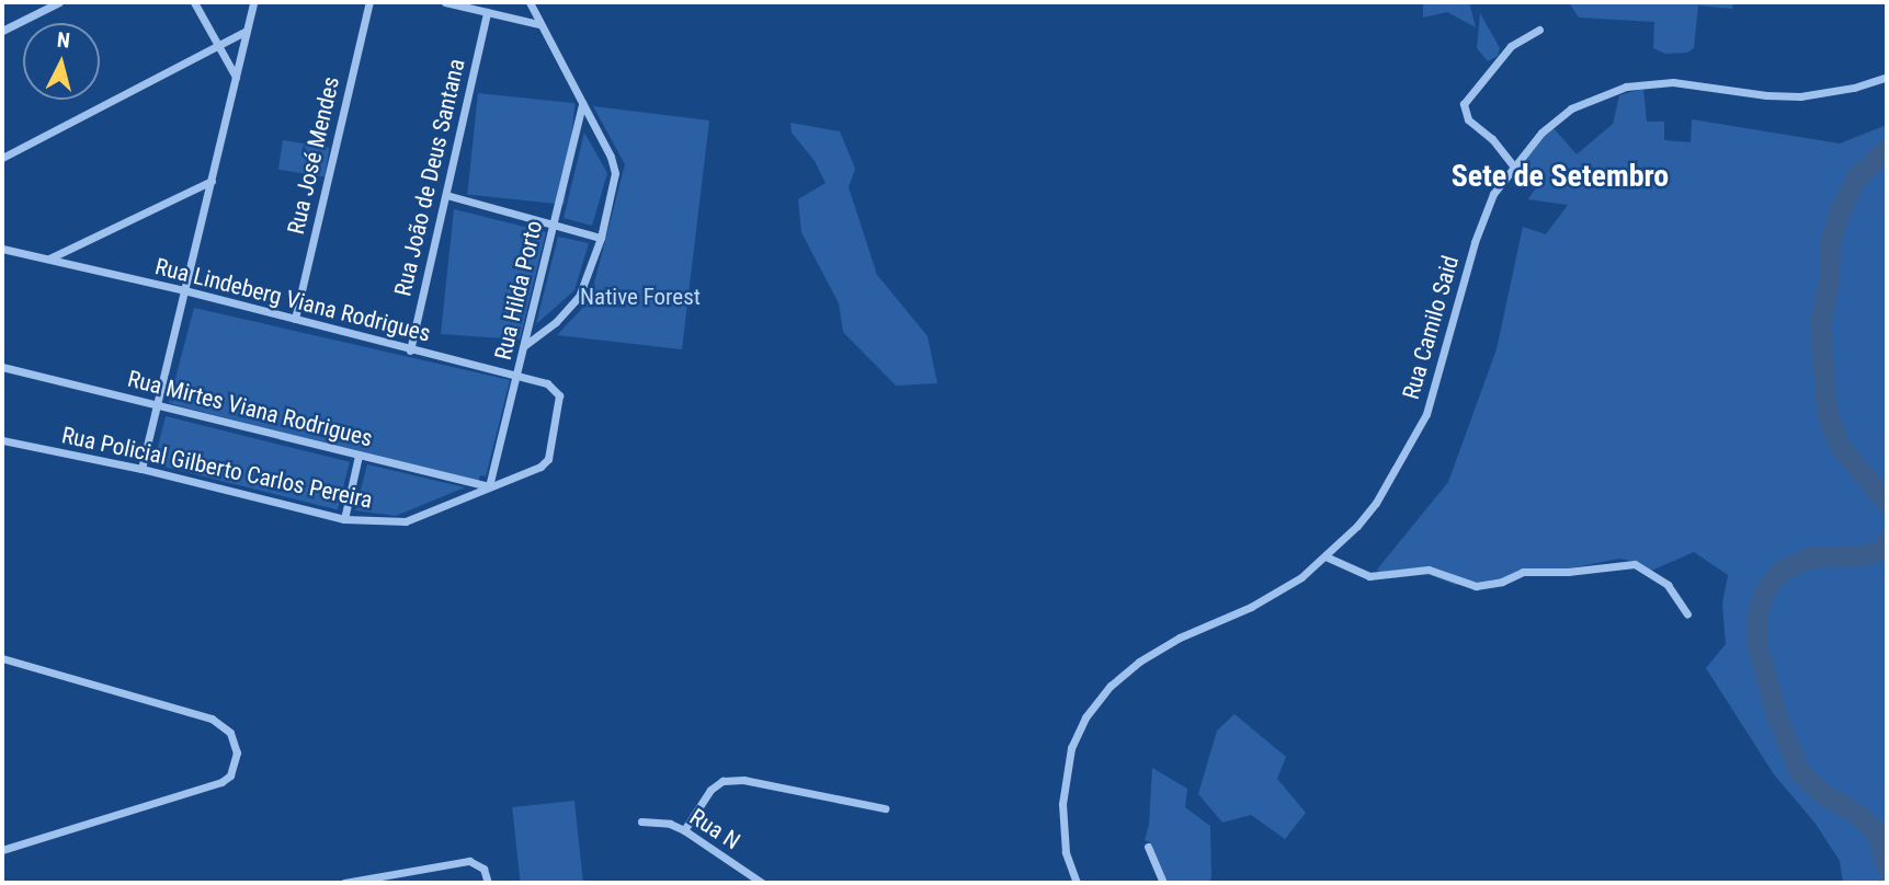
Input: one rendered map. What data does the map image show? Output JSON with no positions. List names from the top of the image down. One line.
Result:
{"streets":{"street":["Rua José Mendes","Rua João de Deus Santana","Rua Hilda Porto","Rua Lindeberg Viana Rodrigues","Rua Camilo Said","Rua Mirtes Viana Rodrigues","Rua Policial Gilberto Carlos Pereira","Rua N"]},"crossings":[["Rua José Mendes","Rua Lindeberg Viana Rodrigues"],["Rua João de Deus Santana","Rua Lindeberg Viana Rodrigues"],["Rua Hilda Porto","Rua Lindeberg Viana Rodrigues"],["Rua Hilda Porto","Rua Mirtes Viana Rodrigues"],["Rua Hilda Porto","Rua Policial Gilberto Carlos Pereira"],["Rua Lindeberg Viana Rodrigues","Rua Policial Gilberto Carlos Pereira"],["Rua Mirtes Viana Rodrigues","Rua Policial Gilberto Carlos Pereira"]],"districts":["Sete de Setembro"],"parks":["Native Forest"],"north":"top"}
